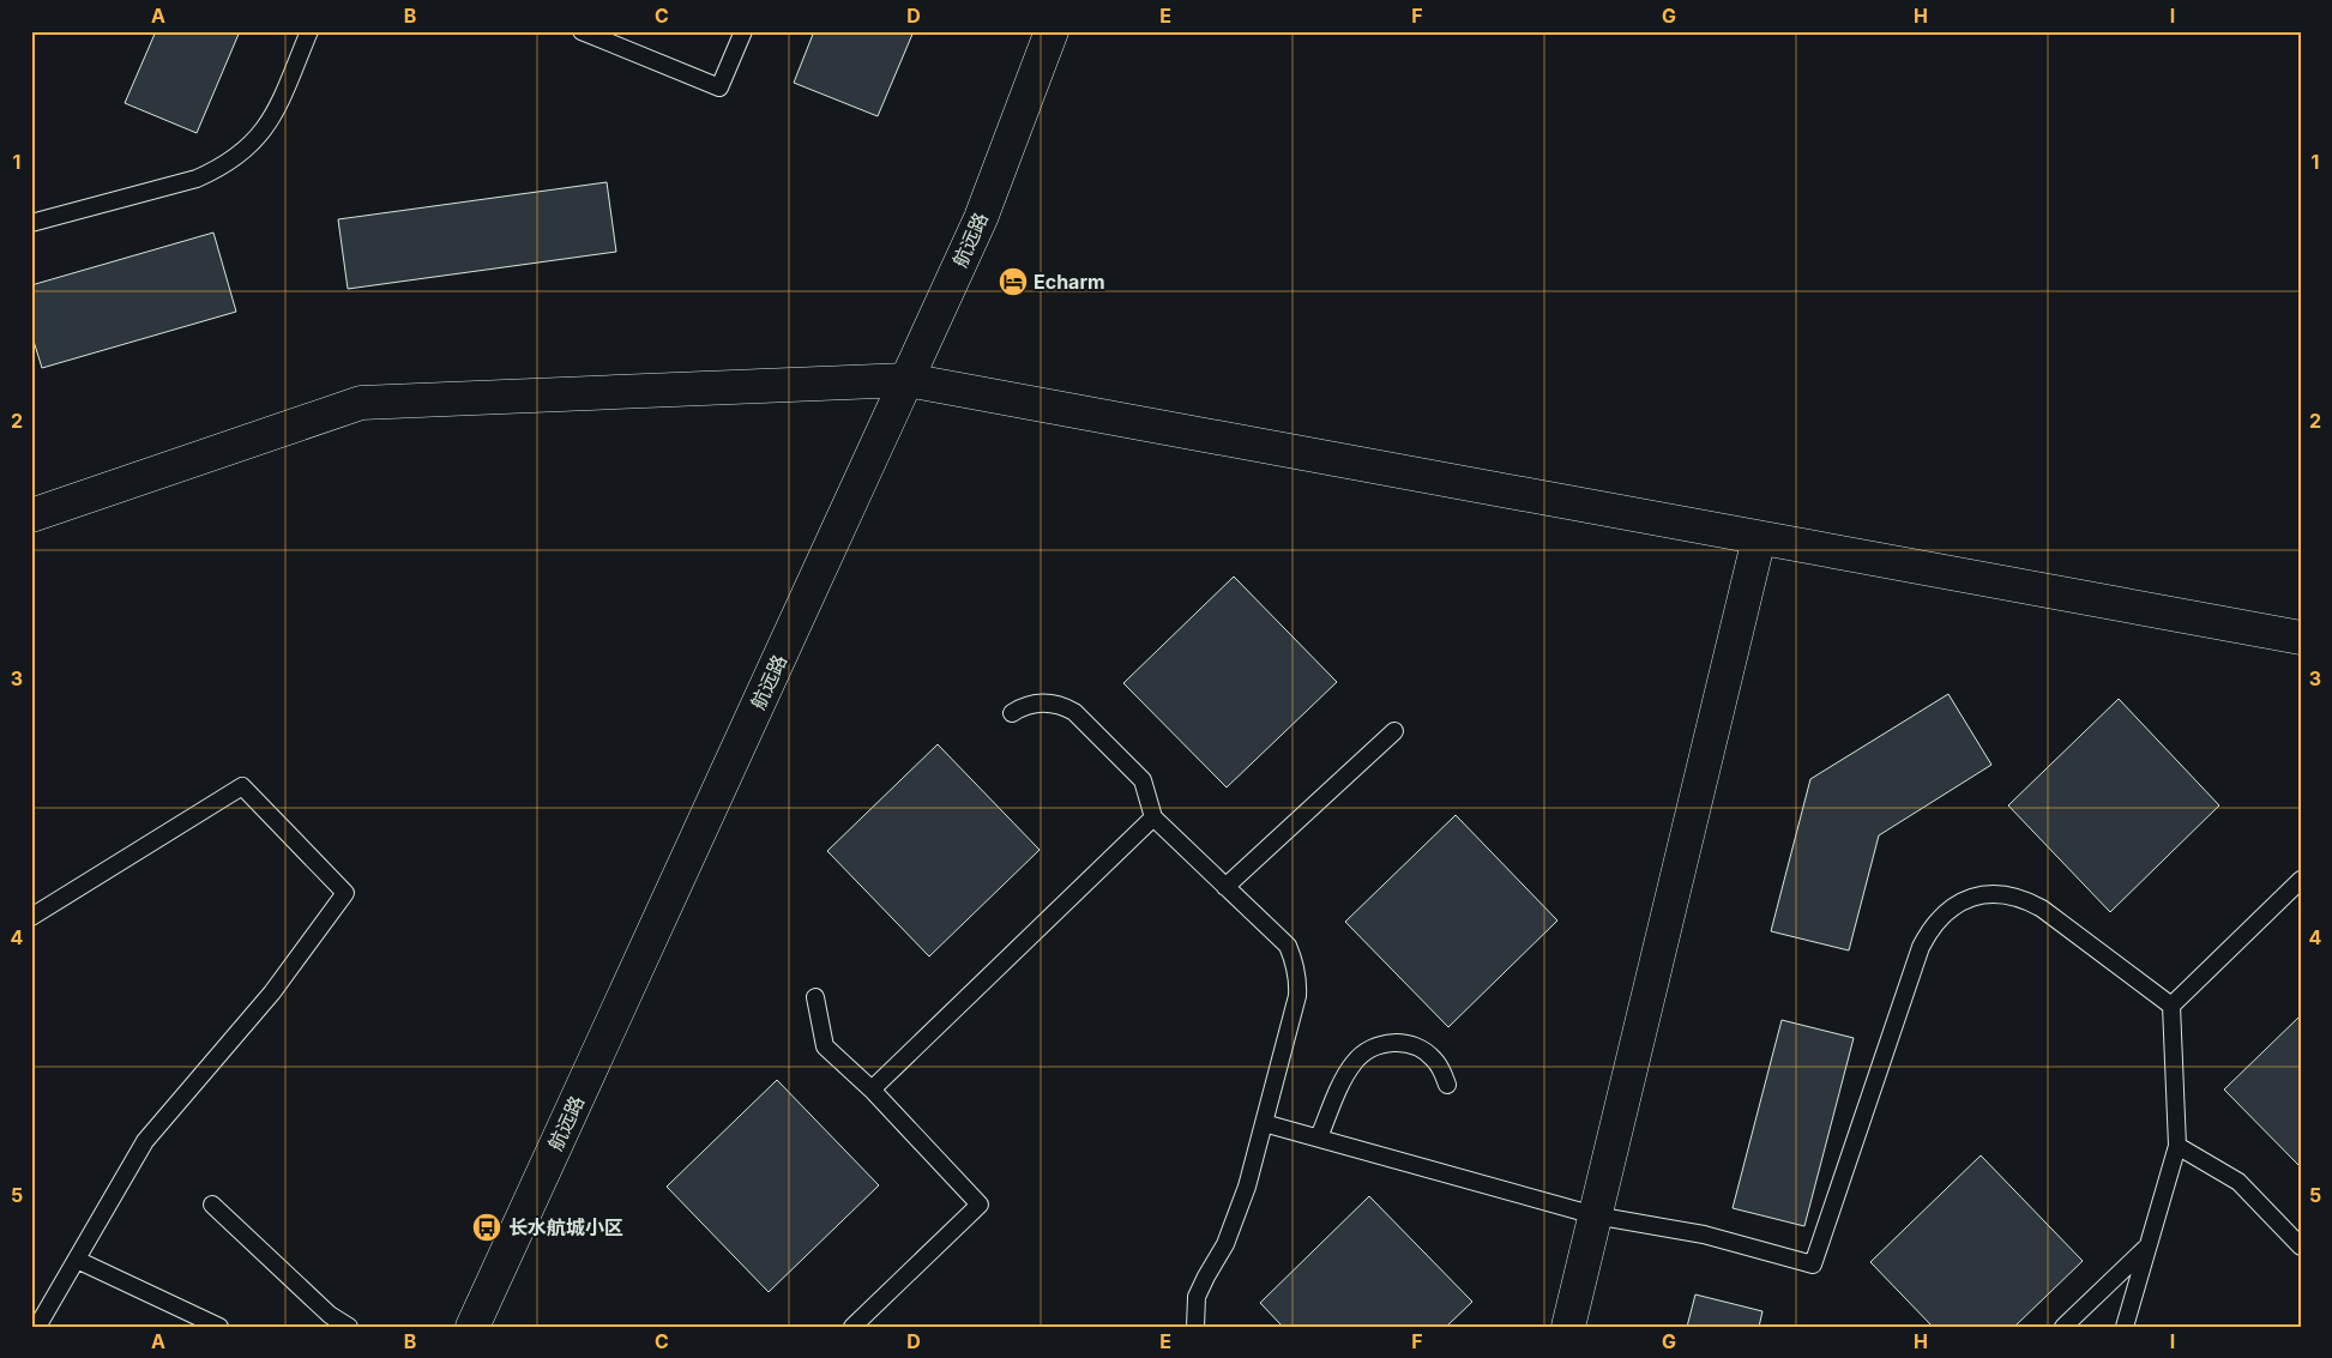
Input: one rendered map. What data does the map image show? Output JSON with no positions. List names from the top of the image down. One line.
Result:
{"streets":{"street":["航远路"]},"places":{"hotel":["Echarm"],"bus stop":["长水航城小区"]},"grid":{"columns":["A","B","C","D","E","F","G","H","I"],"rows":["1","2","3","4","5"]}}
